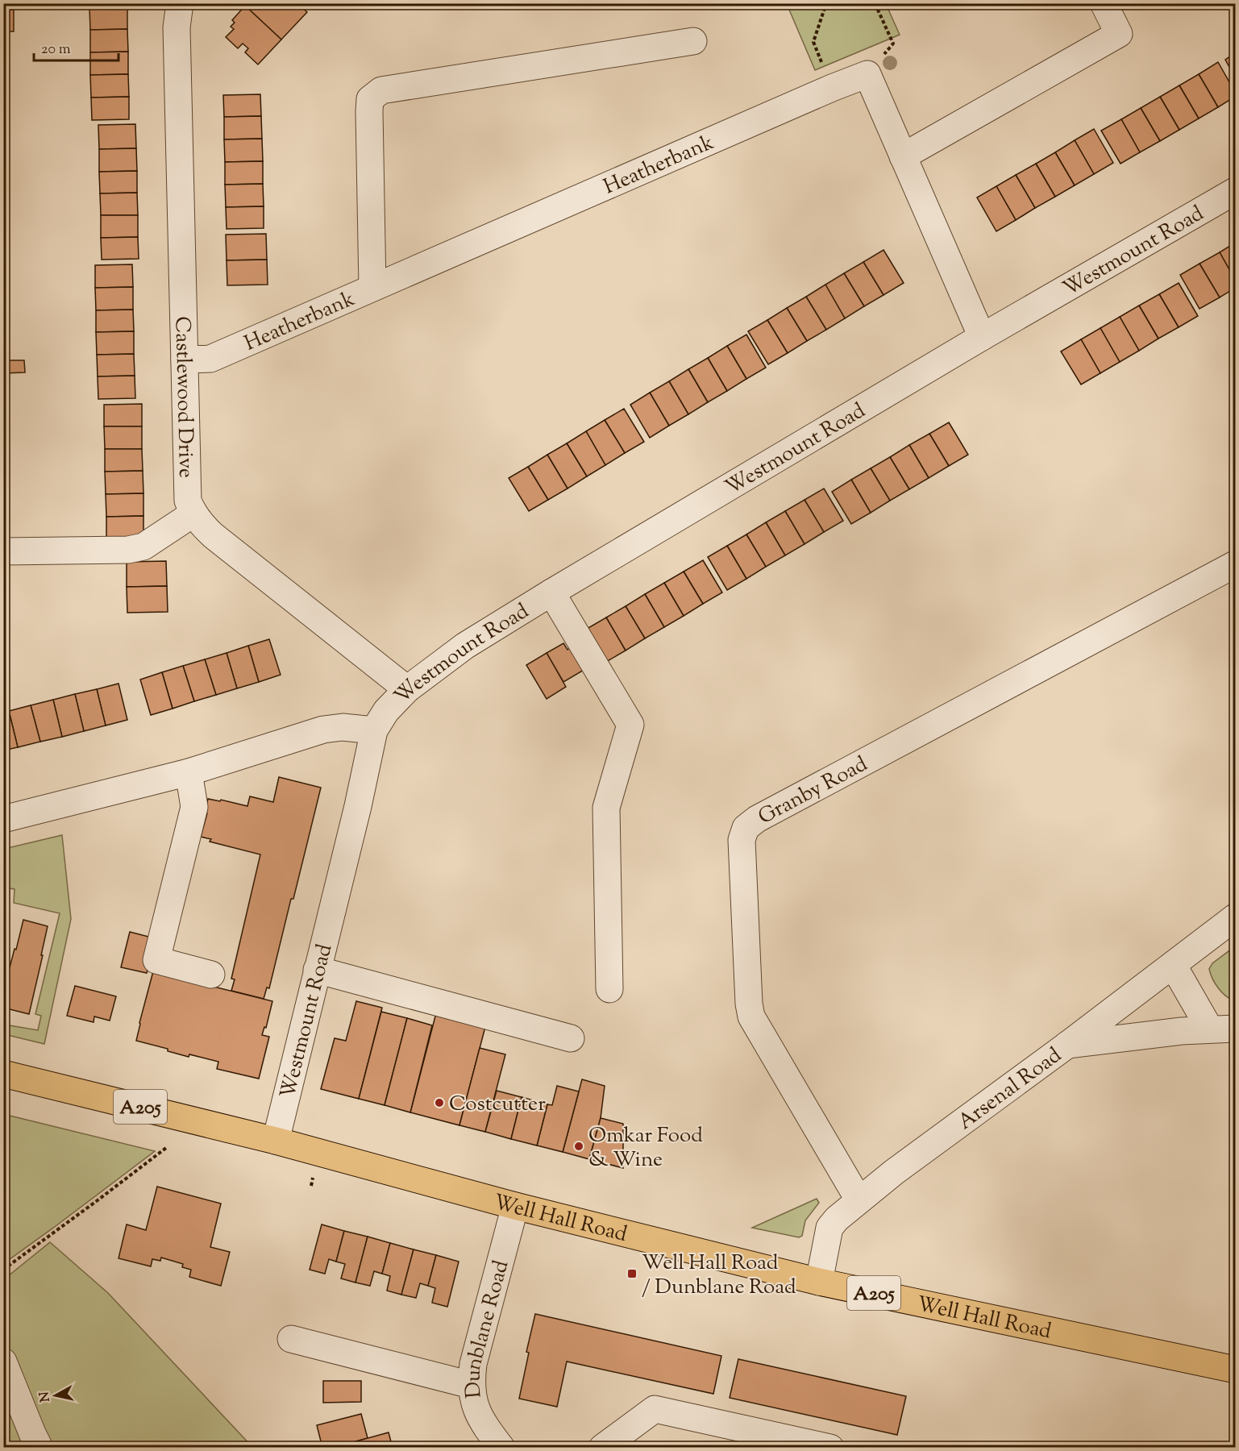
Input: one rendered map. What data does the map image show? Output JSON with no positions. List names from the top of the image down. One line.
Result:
{"streets":{"highway":["A205","Well Hall Road"],"street":["Heatherbank","Westmount Road","Castlewood Drive","Granby Road","Arsenal Road","Dunblane Road"]},"crossings":[["Heatherbank","Castlewood Drive"],["Westmount Road","Castlewood Drive"],["Westmount Road","Well Hall Road"],["Granby Road","Arsenal Road"],["Arsenal Road","Well Hall Road"],["Well Hall Road","Dunblane Road"]],"places":{"other":["Costcutter","Omkar Food & Wine"],"transit":["Well Hall Road / Dunblane Road"]},"scale_bar":"20 m","north":"left"}
